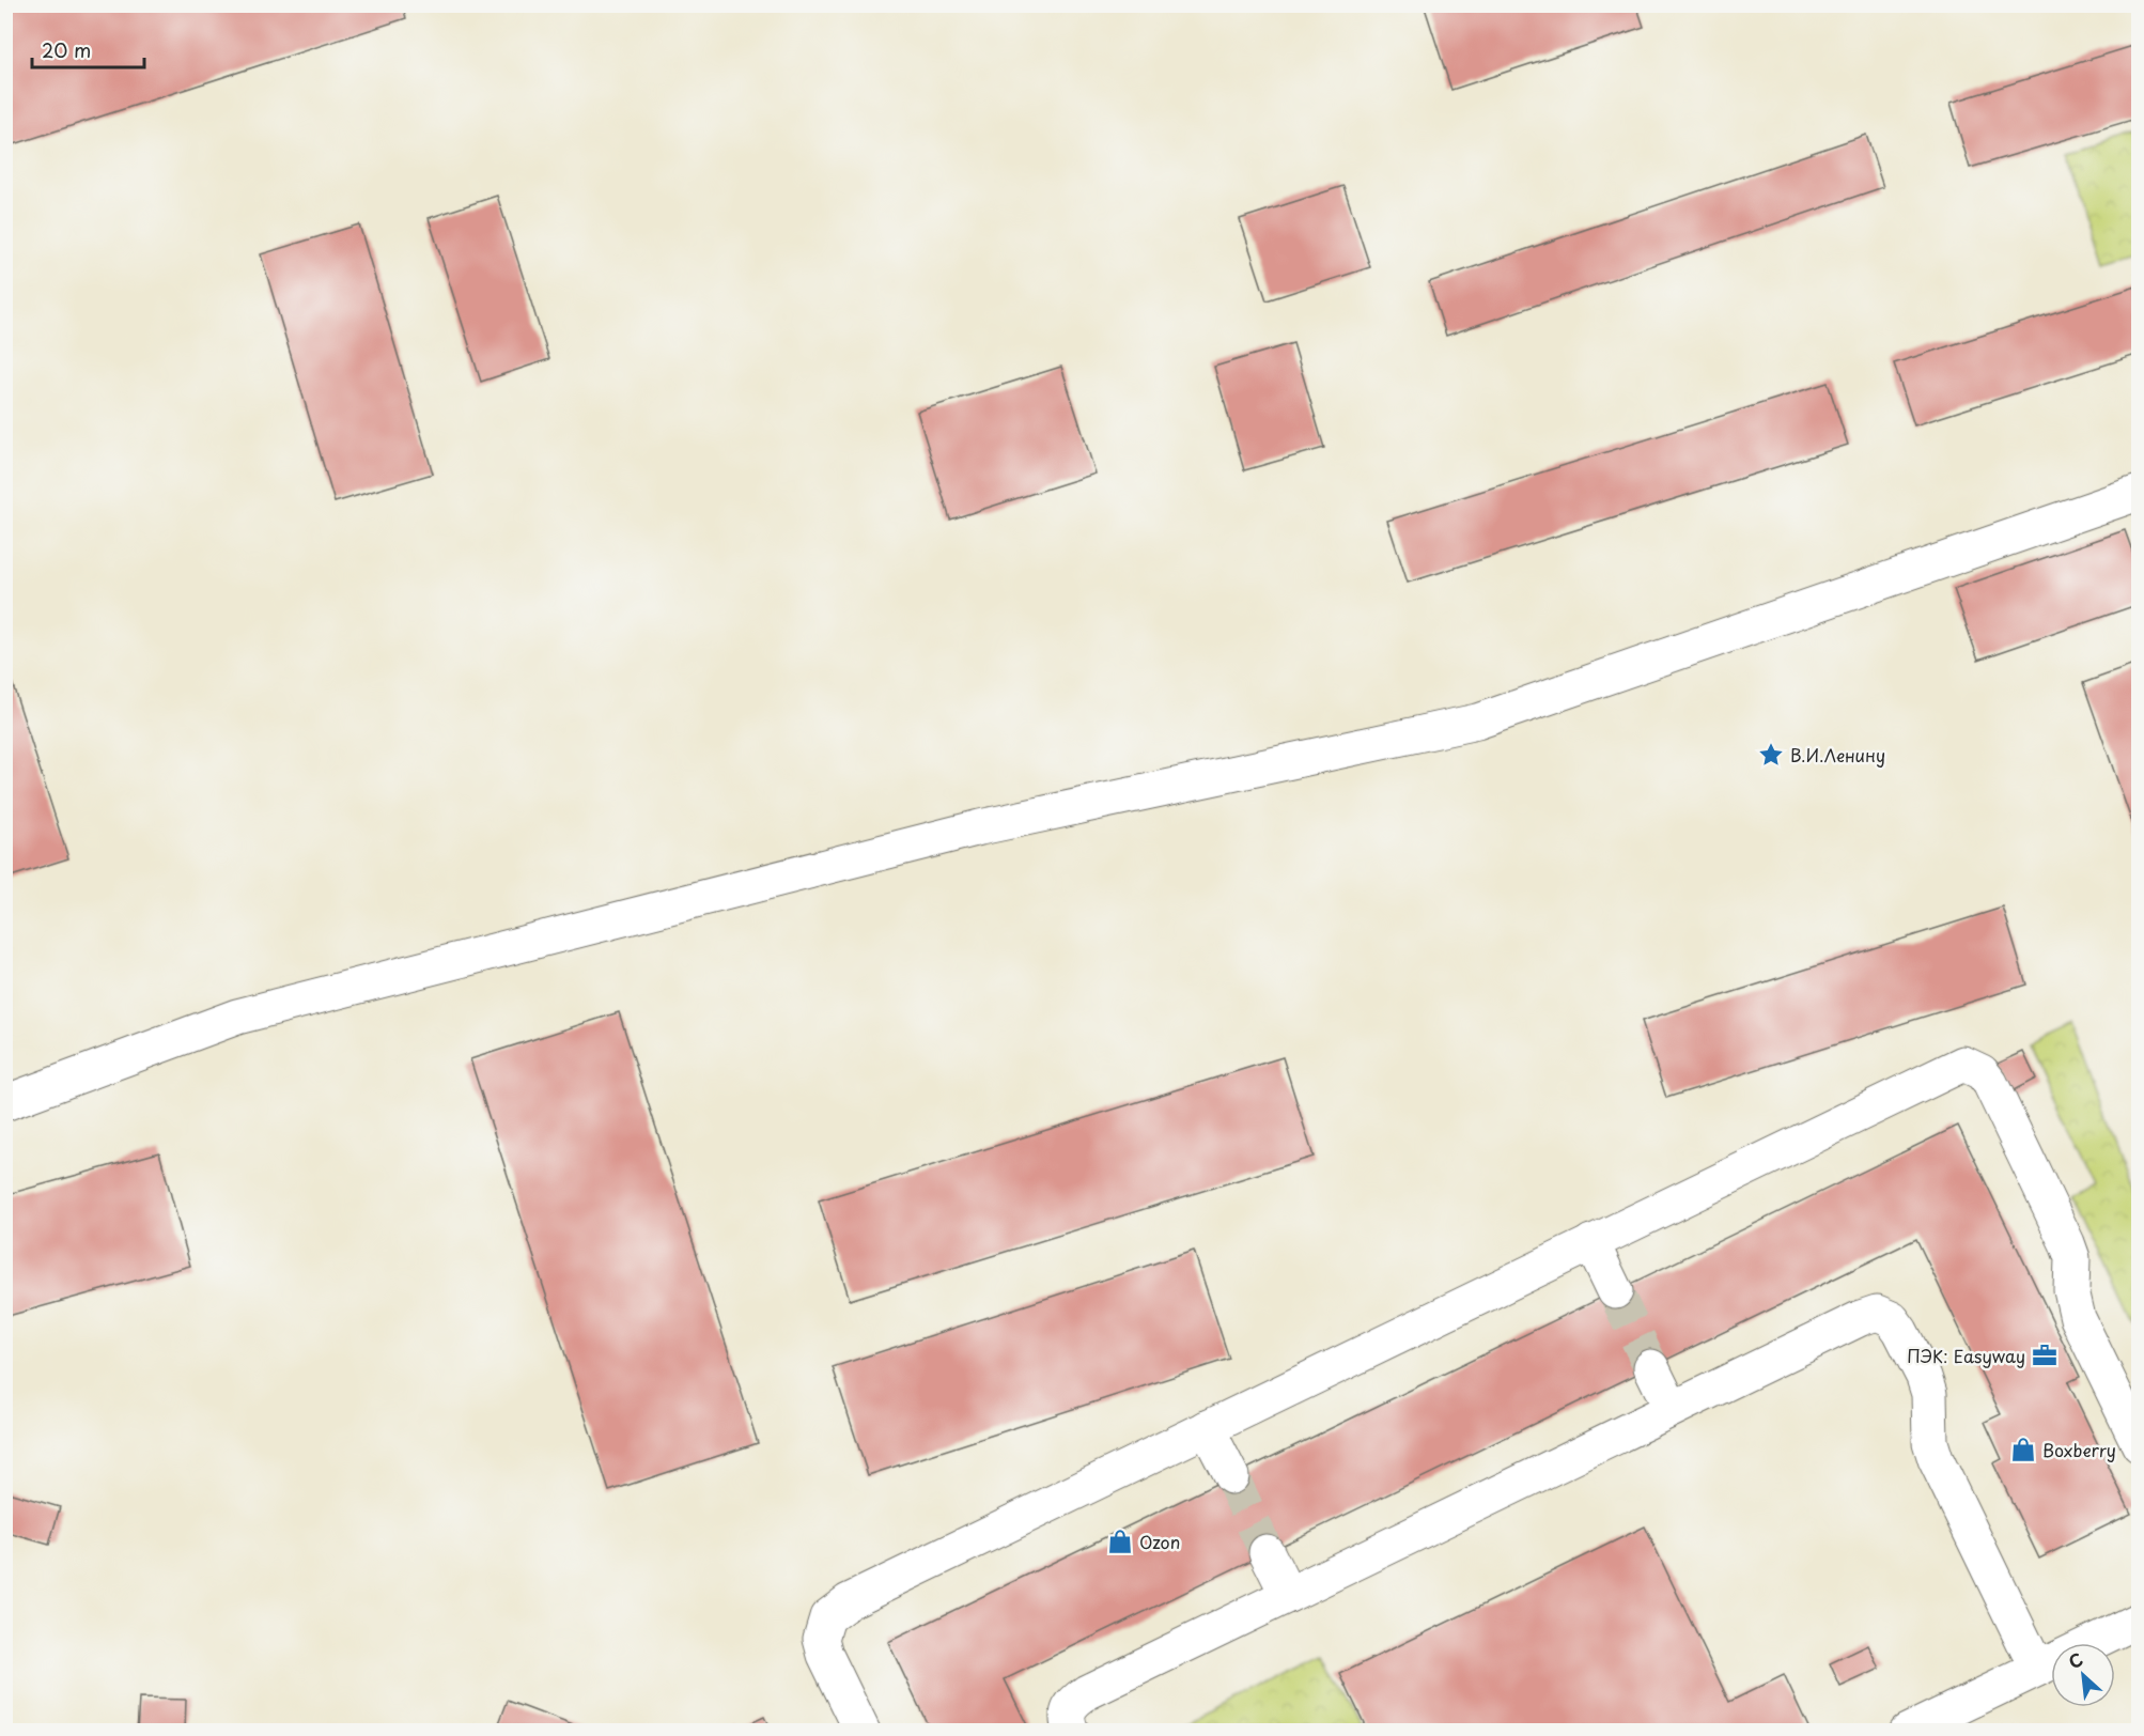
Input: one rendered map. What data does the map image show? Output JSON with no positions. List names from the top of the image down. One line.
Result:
{"places":{"place":["В.И.Ленину"],"office":["ПЭК: Easyway"],"shop":["Boxberry","Ozon"]},"scale_bar":"20 m","north":"top left"}
